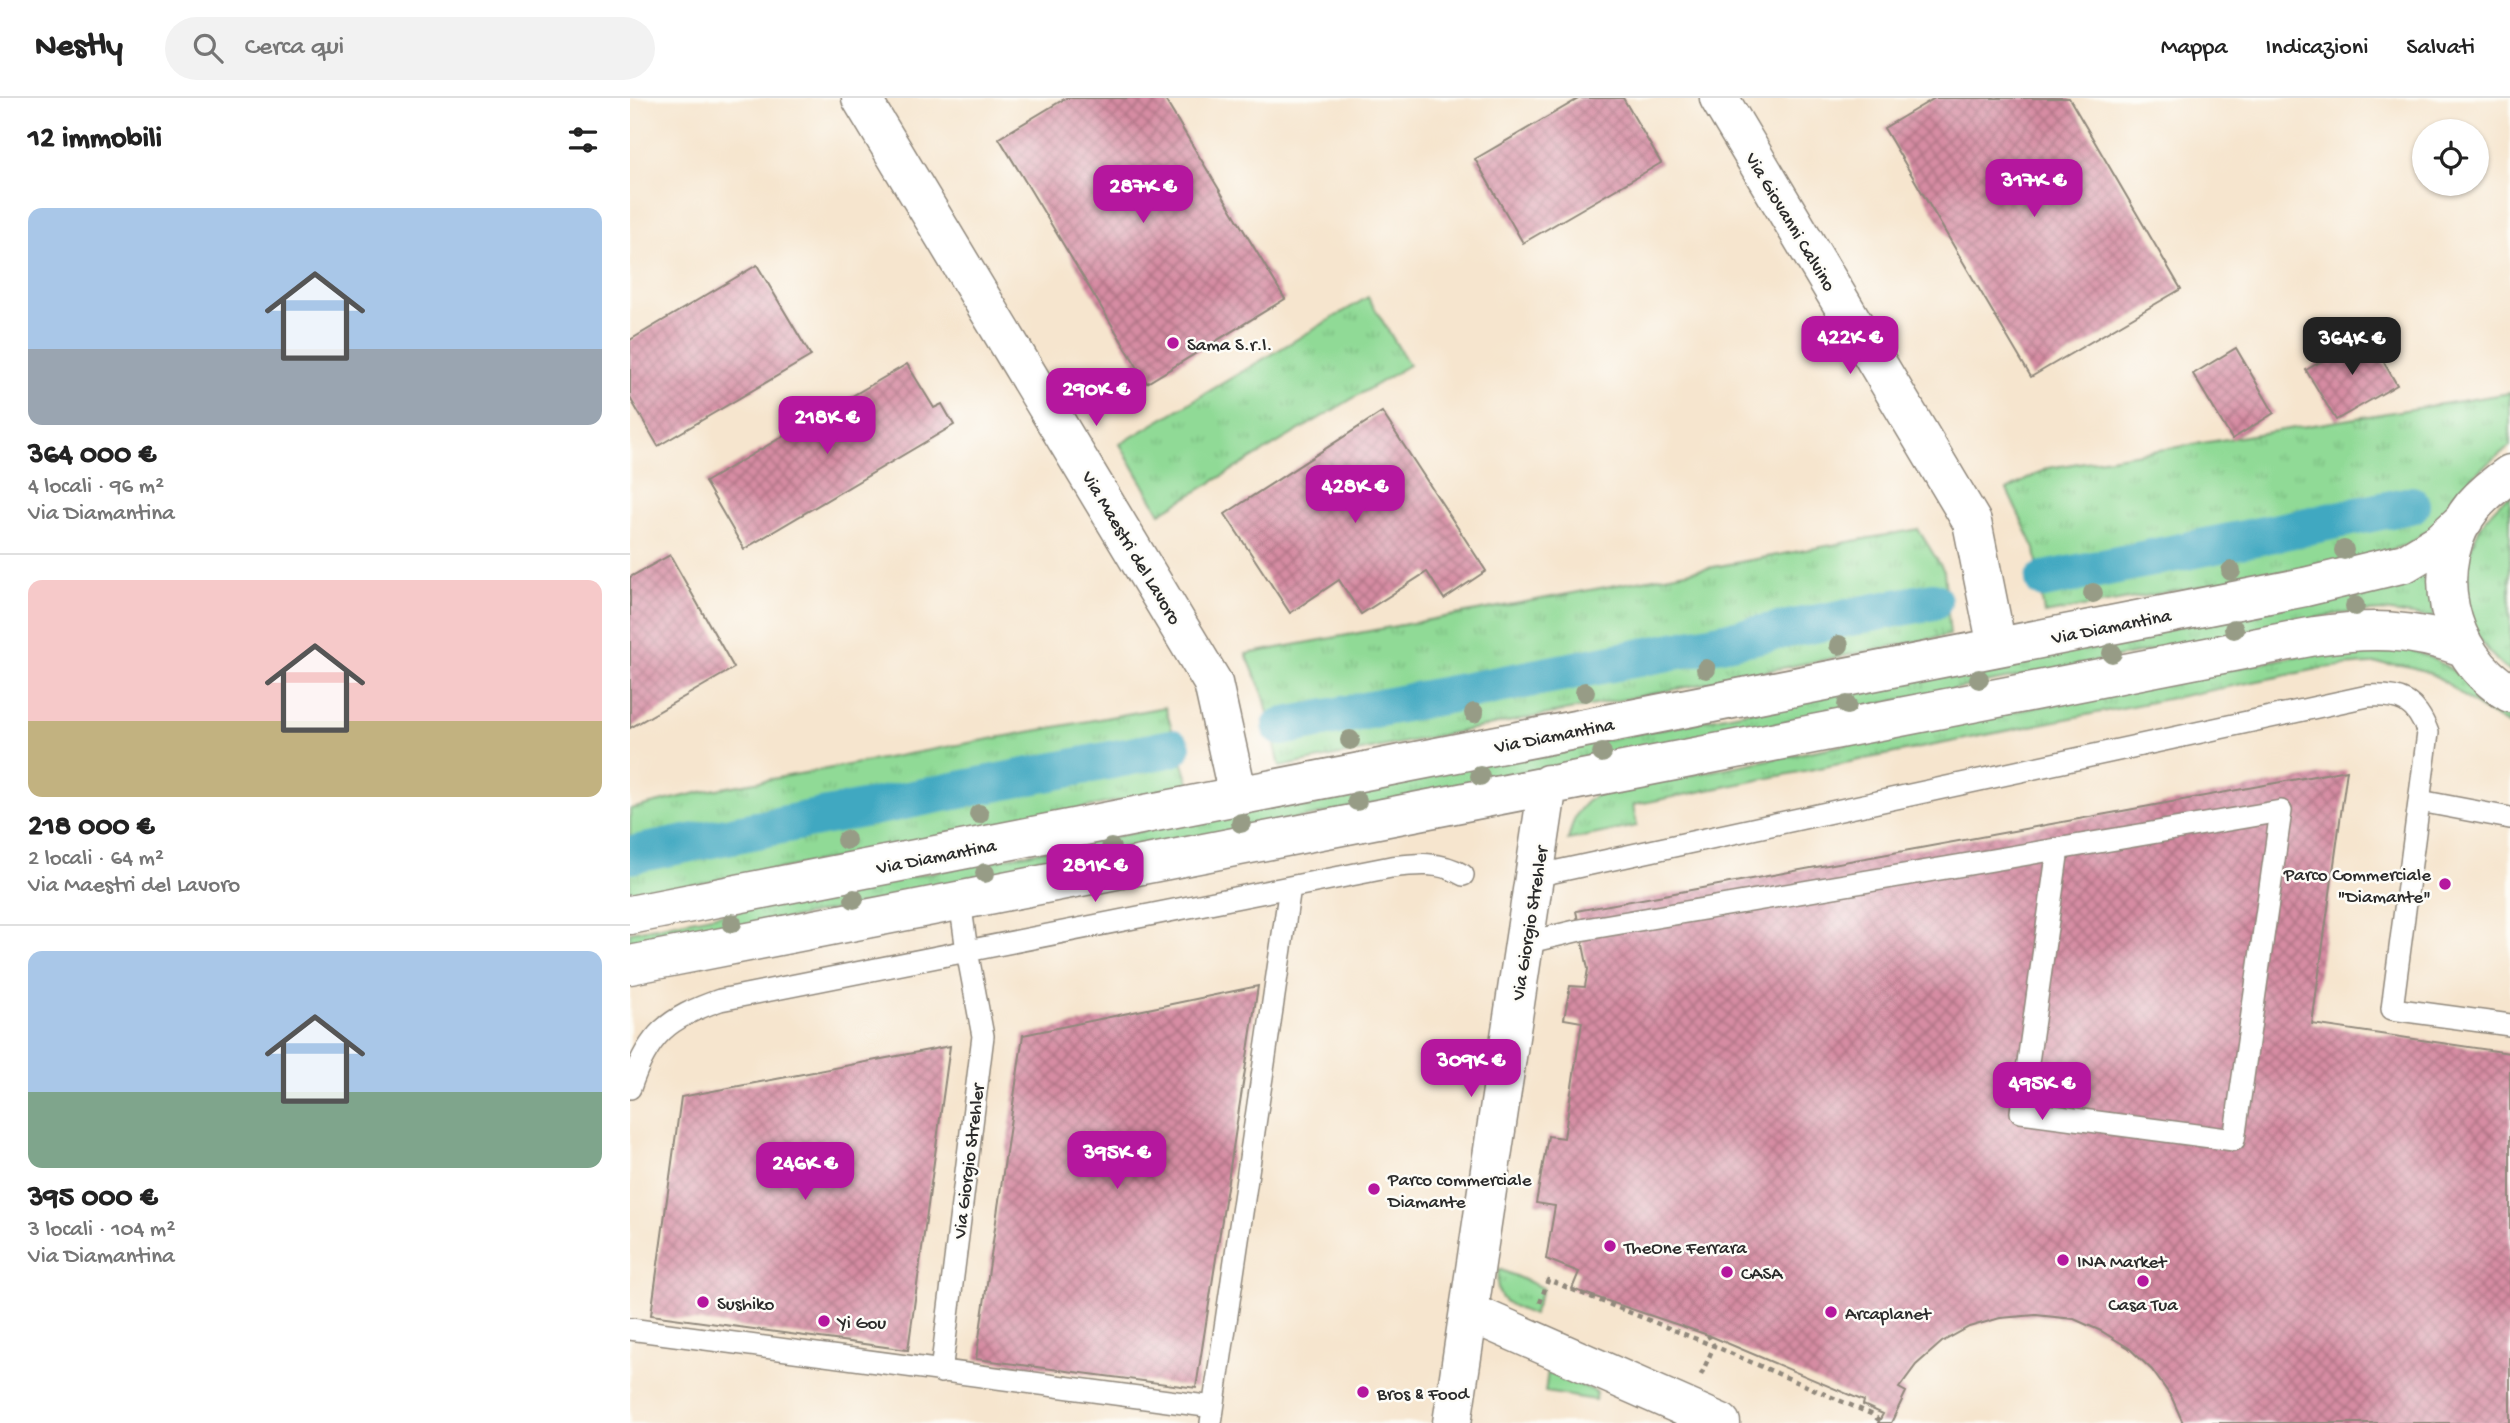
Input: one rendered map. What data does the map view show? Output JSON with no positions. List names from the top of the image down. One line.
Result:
{"streets":{"street":["Via Giovanni Calvino","Via Maestri del Lavoro","Via Diamantina","Via Giorgio Strehler"]},"crossings":[["Via Giovanni Calvino","Via Diamantina"],["Via Maestri del Lavoro","Via Diamantina"]],"places":["Sama S.r.l.","Parco Commerciale \"Diamante\"","Parco commerciale Diamante","TheOne Ferrara","INA Market","CASA","Casa Tua","Sushiko","Arcaplanet","Yi Gou","Bros & Food"],"page":{"header":"Nestly","search":"Cerca qui","nav":["Mappa","Indicazioni","Salvati"],"heading":"12 immobili","price":["317K €","287K €","422K €","364K €","290K €","218K €","428K €","281K €","309K €","495K €","395K €","246K €"],"list":[{"name":"364 000 €","note":"4 locali · 96 m² · Via Diamantina"},{"name":"218 000 €","note":"2 locali · 64 m² · Via Maestri del Lavoro"},{"name":"395 000 €","note":"3 locali · 104 m² · Via Diamantina"}]}}
